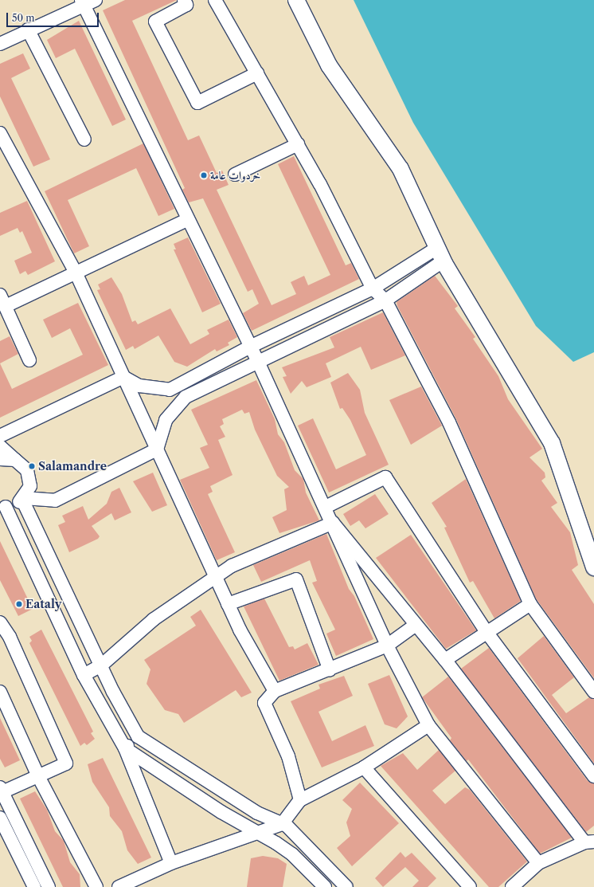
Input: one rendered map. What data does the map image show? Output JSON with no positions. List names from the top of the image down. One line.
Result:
{"places":["خردوات عامة","Salamandre","Eataly"],"scale_bar":"50 m"}
